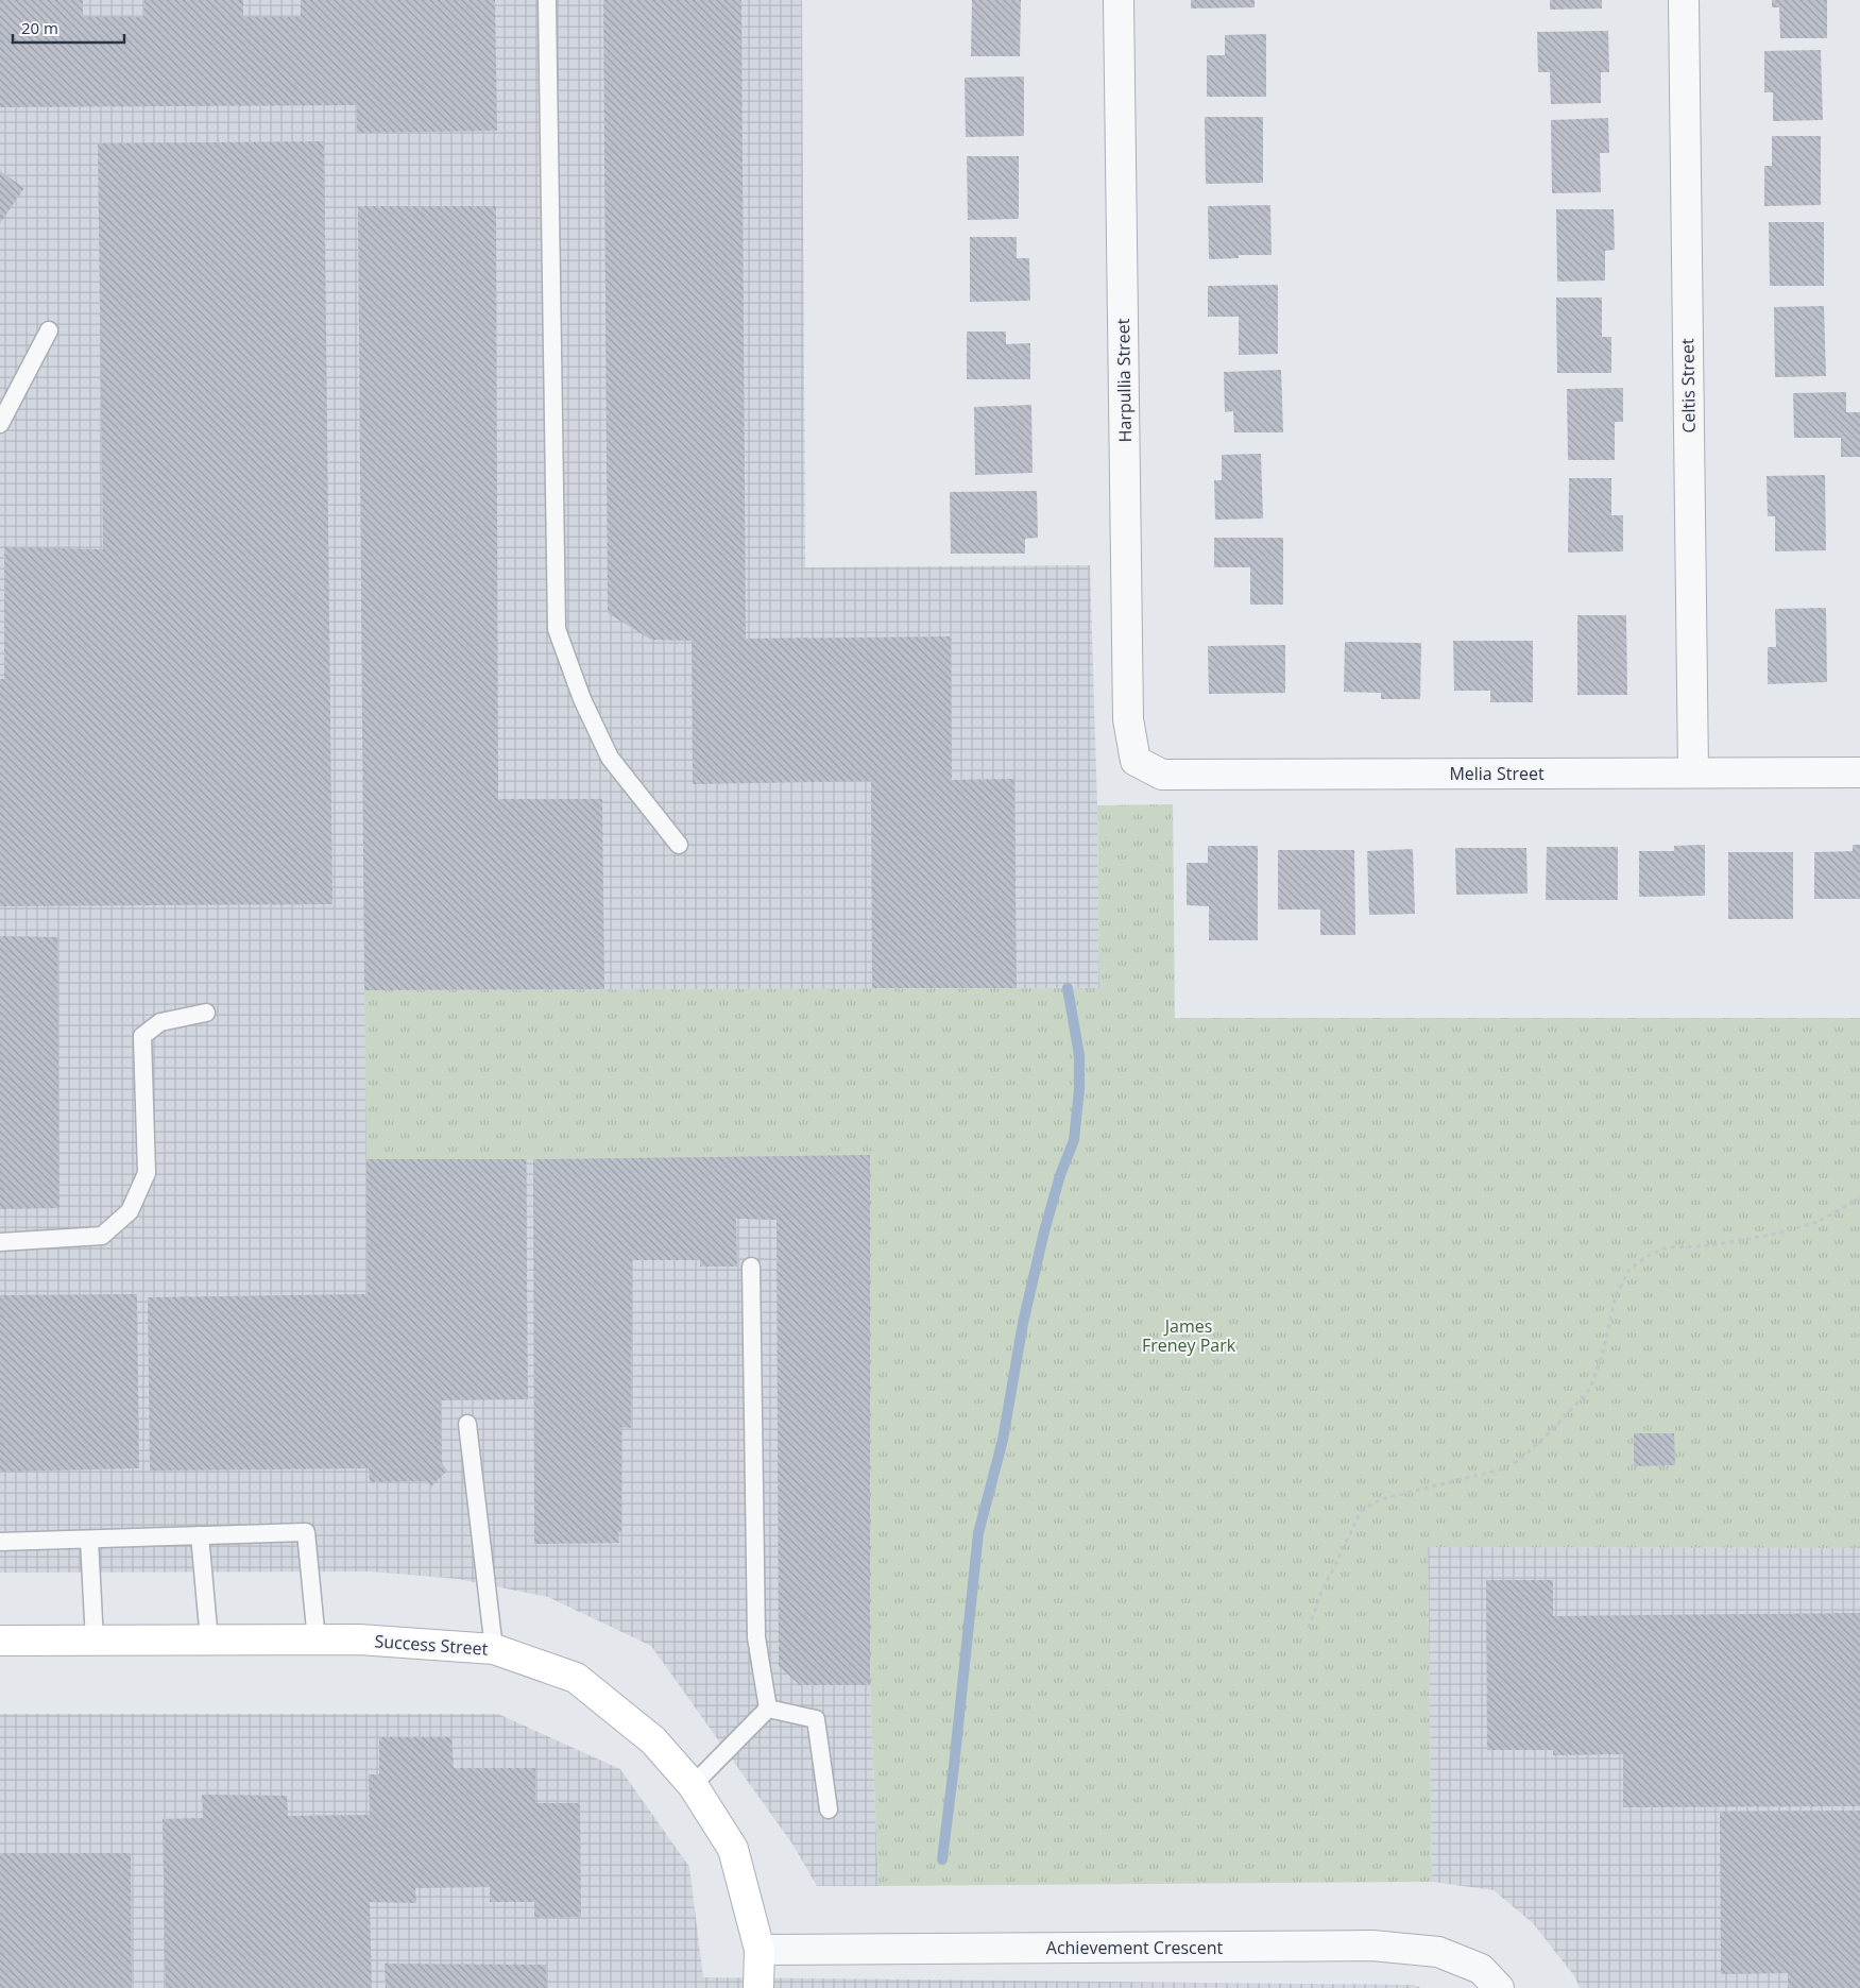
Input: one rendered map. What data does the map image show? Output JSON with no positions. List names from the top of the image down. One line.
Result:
{"streets":{"street":["Harpullia Street","Celtis Street","Melia Street","Success Street","Achievement Crescent"]},"crossings":[["Harpullia Street","Melia Street"],["Celtis Street","Melia Street"],["Success Street","Achievement Crescent"]],"parks":["James Freney Park"],"scale_bar":"20 m"}
